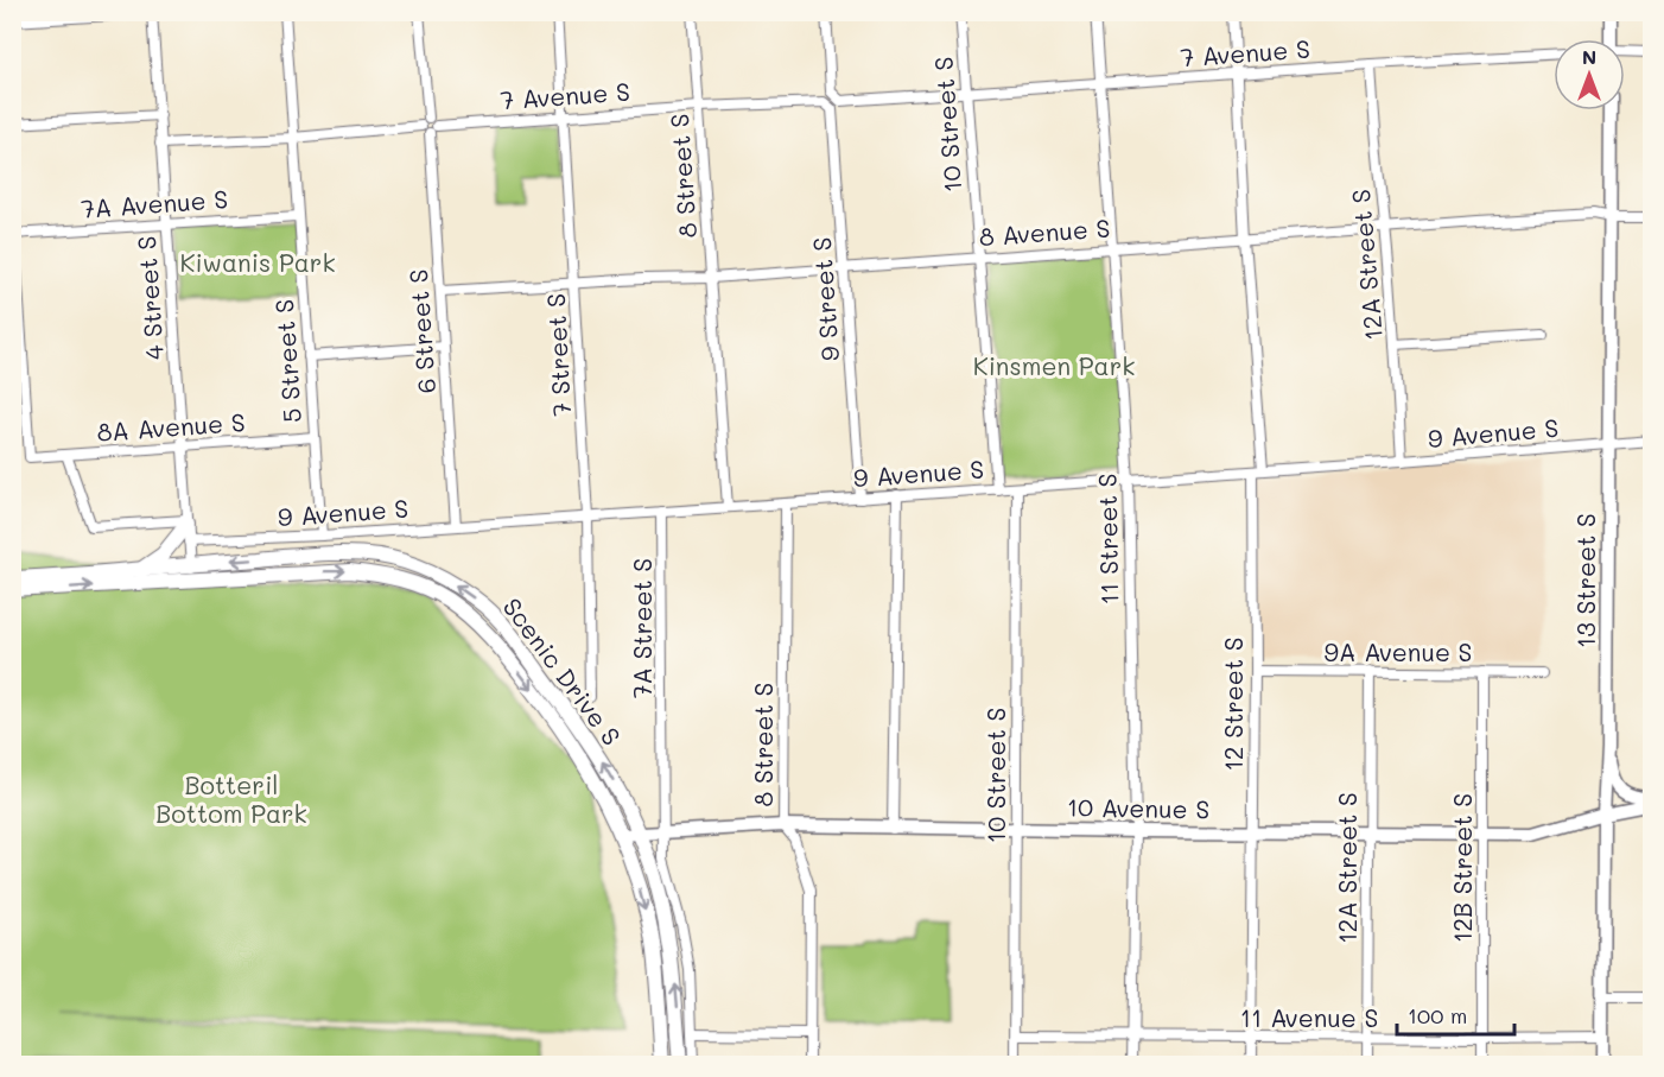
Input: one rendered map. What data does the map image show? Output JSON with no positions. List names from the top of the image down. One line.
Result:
{"streets":{"main road":["Scenic Drive S"],"street":["7 Avenue S","10 Street S","8 Street S","7A Avenue S","8 Avenue S","12A Street S","4 Street S","9 Street S","6 Street S","7 Street S","5 Street S","8A Avenue S","9 Avenue S","11 Street S","13 Street S","7A Street S","9A Avenue S","12 Street S","10 Avenue S","12B Street S","11 Avenue S"]},"crossings":[["7 Avenue S","10 Street S"],["7 Avenue S","8 Street S"],["7 Avenue S","12A Street S"],["7 Avenue S","9 Street S"],["7 Avenue S","6 Street S"],["7 Avenue S","7 Street S"],["7 Avenue S","11 Street S"],["7 Avenue S","12 Street S"],["10 Street S","8 Avenue S"],["10 Street S","9 Avenue S"],["10 Street S","10 Avenue S"],["10 Street S","11 Avenue S"],["8 Street S","8 Avenue S"],["8 Street S","9 Avenue S"],["8 Street S","10 Avenue S"],["7A Avenue S","4 Street S"],["7A Avenue S","5 Street S"],["7A Avenue S","8A Avenue S"],["8 Avenue S","12A Street S"],["8 Avenue S","9 Street S"],["8 Avenue S","6 Street S"],["8 Avenue S","7 Street S"],["8 Avenue S","11 Street S"],["8 Avenue S","13 Street S"],["8 Avenue S","12 Street S"],["12A Street S","9 Avenue S"],["12A Street S","9A Avenue S"],["12A Street S","10 Avenue S"],["12A Street S","11 Avenue S"],["4 Street S","8A Avenue S"],["4 Street S","9 Avenue S"],["4 Street S","Scenic Drive S"],["9 Street S","9 Avenue S"],["6 Street S","9 Avenue S"],["7 Street S","9 Avenue S"],["5 Street S","8A Avenue S"],["5 Street S","9 Avenue S"],["9 Avenue S","11 Street S"],["9 Avenue S","13 Street S"],["9 Avenue S","7A Street S"],["9 Avenue S","12 Street S"],["11 Street S","10 Avenue S"],["11 Street S","11 Avenue S"],["13 Street S","10 Avenue S"],["13 Street S","11 Avenue S"],["7A Street S","10 Avenue S"],["9A Avenue S","12 Street S"],["9A Avenue S","12B Street S"],["Scenic Drive S","10 Avenue S"],["12 Street S","10 Avenue S"],["12 Street S","11 Avenue S"],["10 Avenue S","12B Street S"],["12B Street S","11 Avenue S"]],"parks":["Kiwanis Park","Kinsmen Park","Botteril Bottom Park"],"scale_bar":"100 m","north":"top"}
